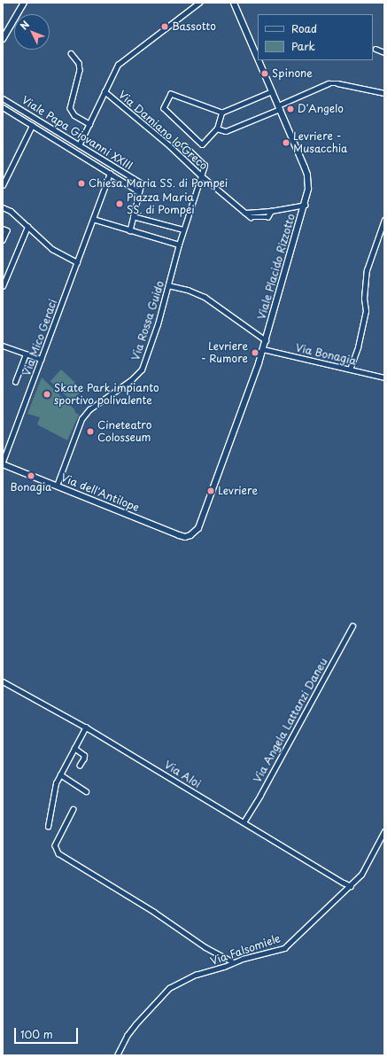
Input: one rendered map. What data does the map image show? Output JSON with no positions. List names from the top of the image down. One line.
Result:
{"streets":{"street":["Via Damiano lo Greco","Viale Papa Giovanni XXIII","Viale Placido Rizzotto","Via Rossa Guido","Via Mico Geraci","Via Bonagia","Via dell'Antilope","Via Angela Lattanzi Daneu","Via Aloi","Via Falsomiele"]},"crossings":[["Via Damiano lo Greco","Viale Placido Rizzotto"],["Via Damiano lo Greco","Via Rossa Guido"],["Viale Papa Giovanni XXIII","Via Mico Geraci"],["Viale Placido Rizzotto","Via Bonagia"],["Viale Placido Rizzotto","Via dell'Antilope"],["Via Rossa Guido","Via dell'Antilope"],["Via Mico Geraci","Via dell'Antilope"],["Via Angela Lattanzi Daneu","Via Aloi"],["Via Aloi","Via Falsomiele"]],"places":["Bassotto","Spinone","D'Angelo","Levriere - Musacchia","Chiesa Maria SS. di Pompei","Piazza Maria SS. di Pompei","Levriere - Rumore","Skate Park impianto sportivo polivalente","Cineteatro Colosseum","Bonagia","Levriere"],"legend":["Road","Park"],"scale_bar":"100 m","north":"top left"}
